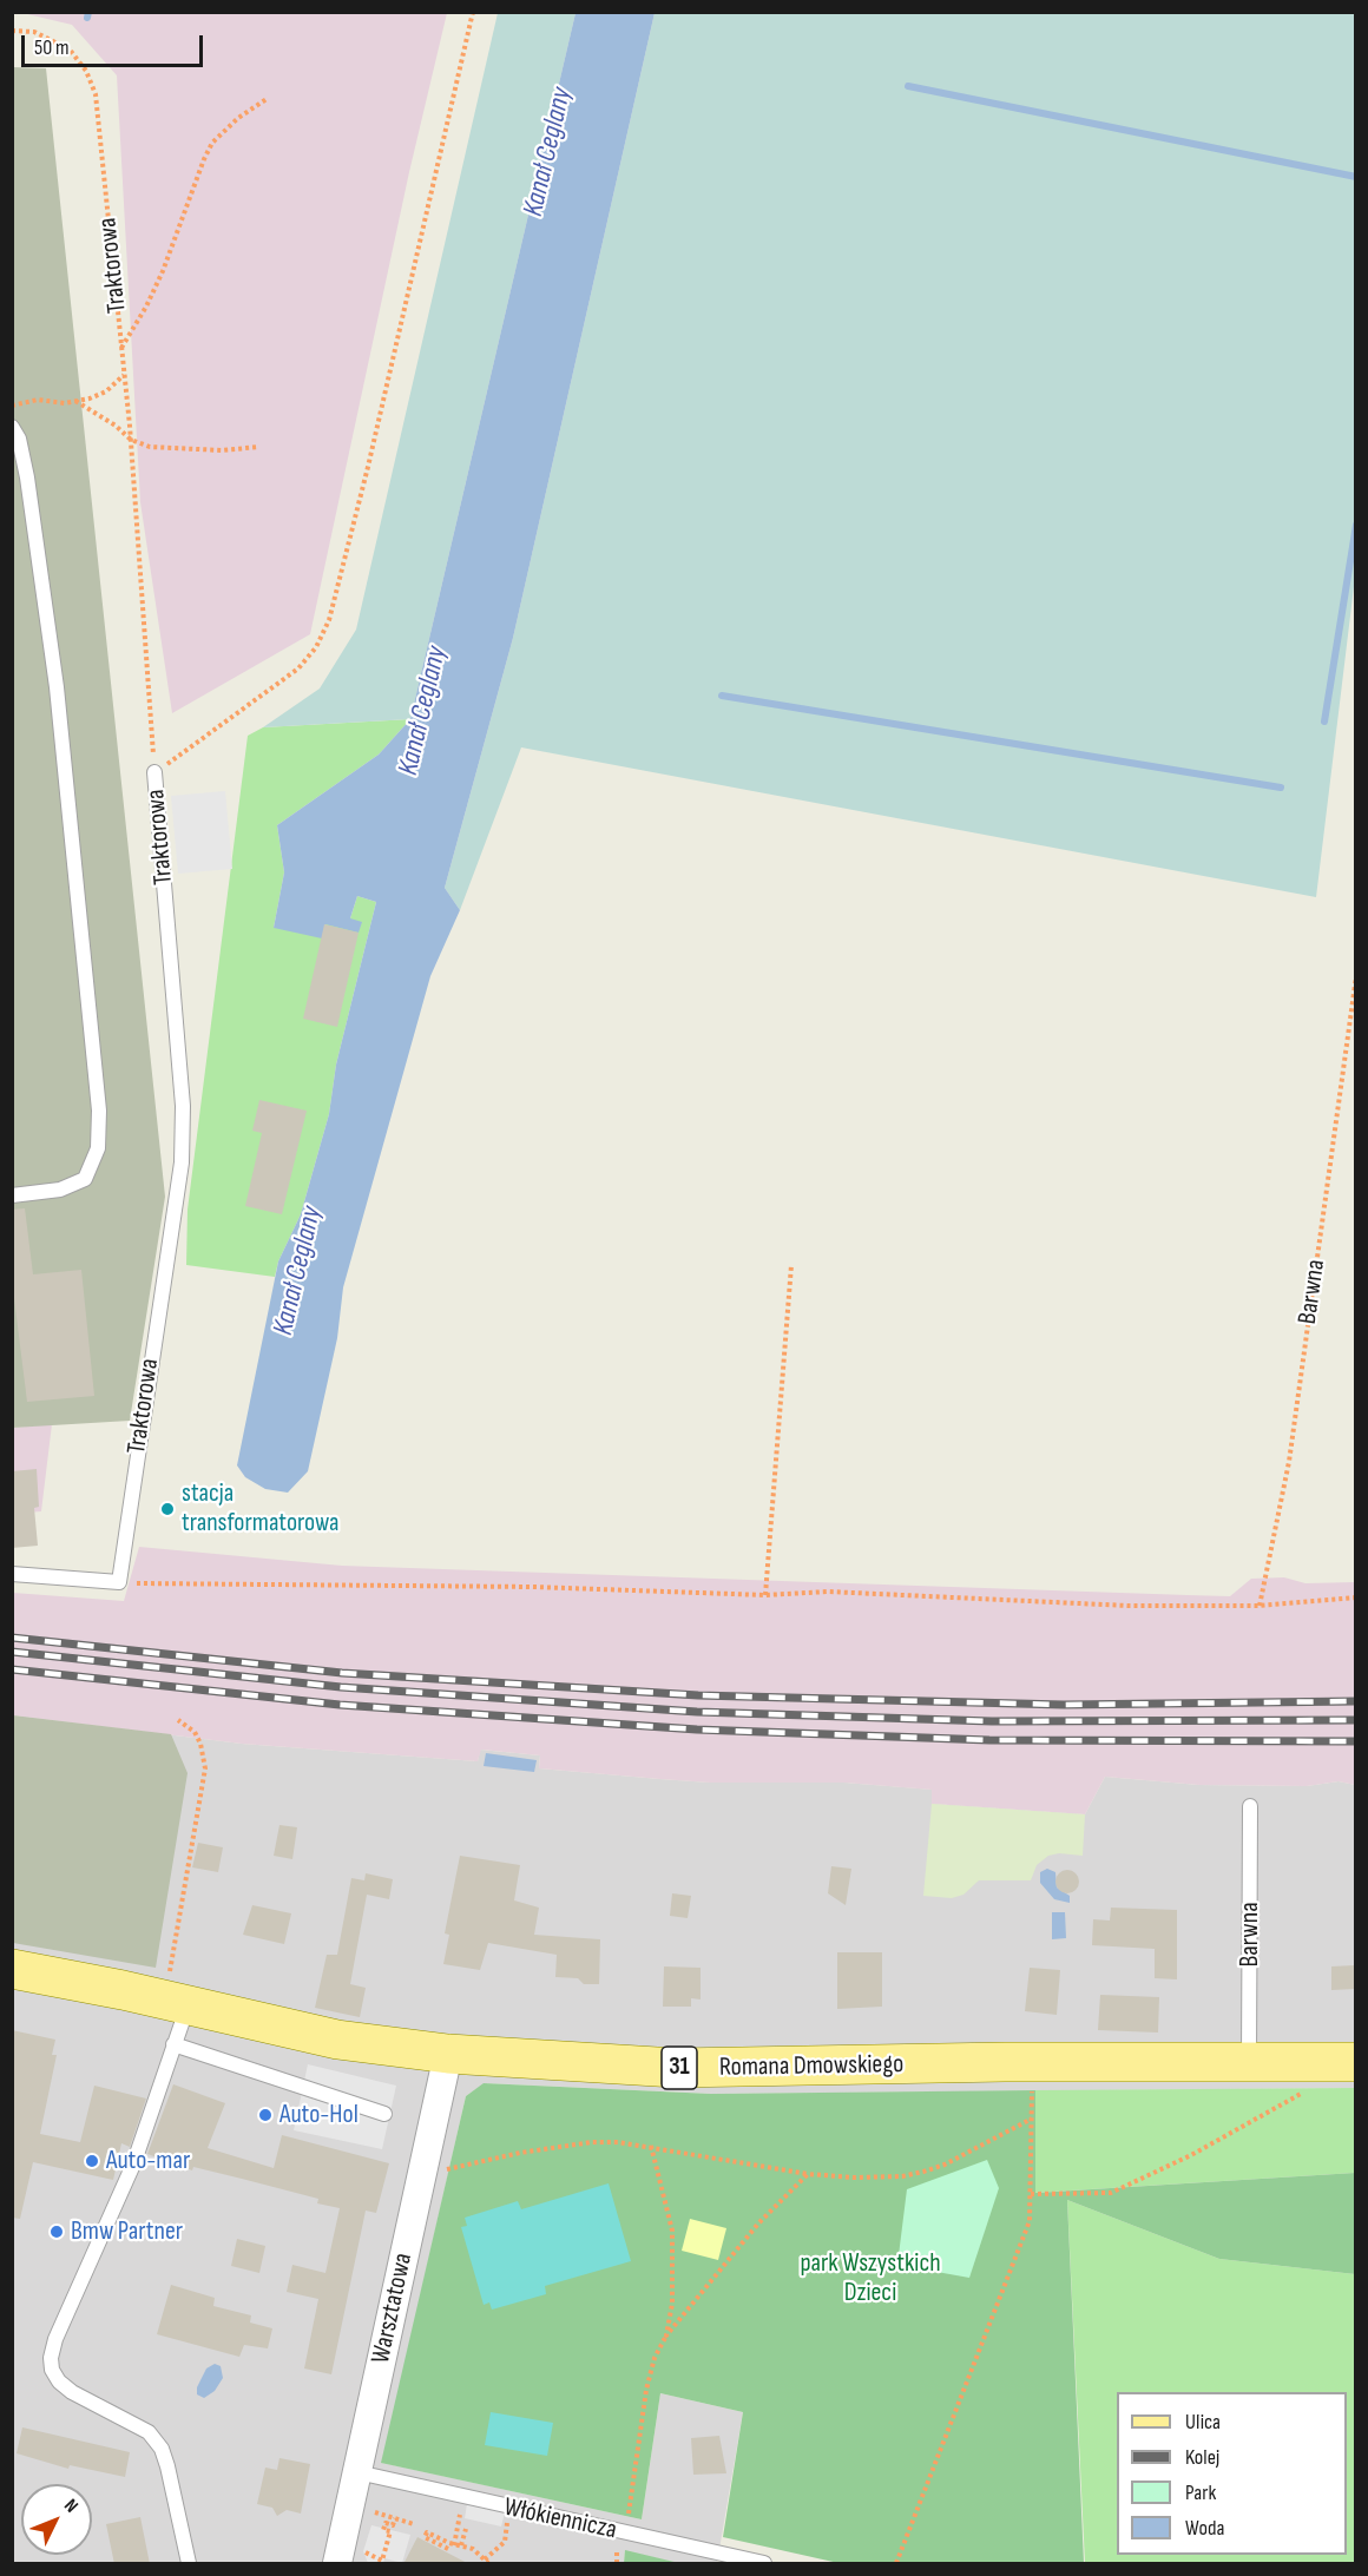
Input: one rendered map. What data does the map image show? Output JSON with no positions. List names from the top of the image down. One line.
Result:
{"streets":{"main road":["Romana Dmowskiego","31"],"street":["Warsztatowa"],"lane":["Traktorowa","Barwna","Włókiennicza"]},"crossings":[["Barwna","Romana Dmowskiego"],["Romana Dmowskiego","Warsztatowa"],["Warsztatowa","Włókiennicza"]],"water":["Kanał Ceglany"],"parks":["park Wszystkich Dzieci"],"places":["stacja transformatorowa","Auto-Hol","Auto-mar","Bmw Partner"],"legend":["Ulica","Kolej","Park","Woda"],"scale_bar":"50 m","north":"top right"}
